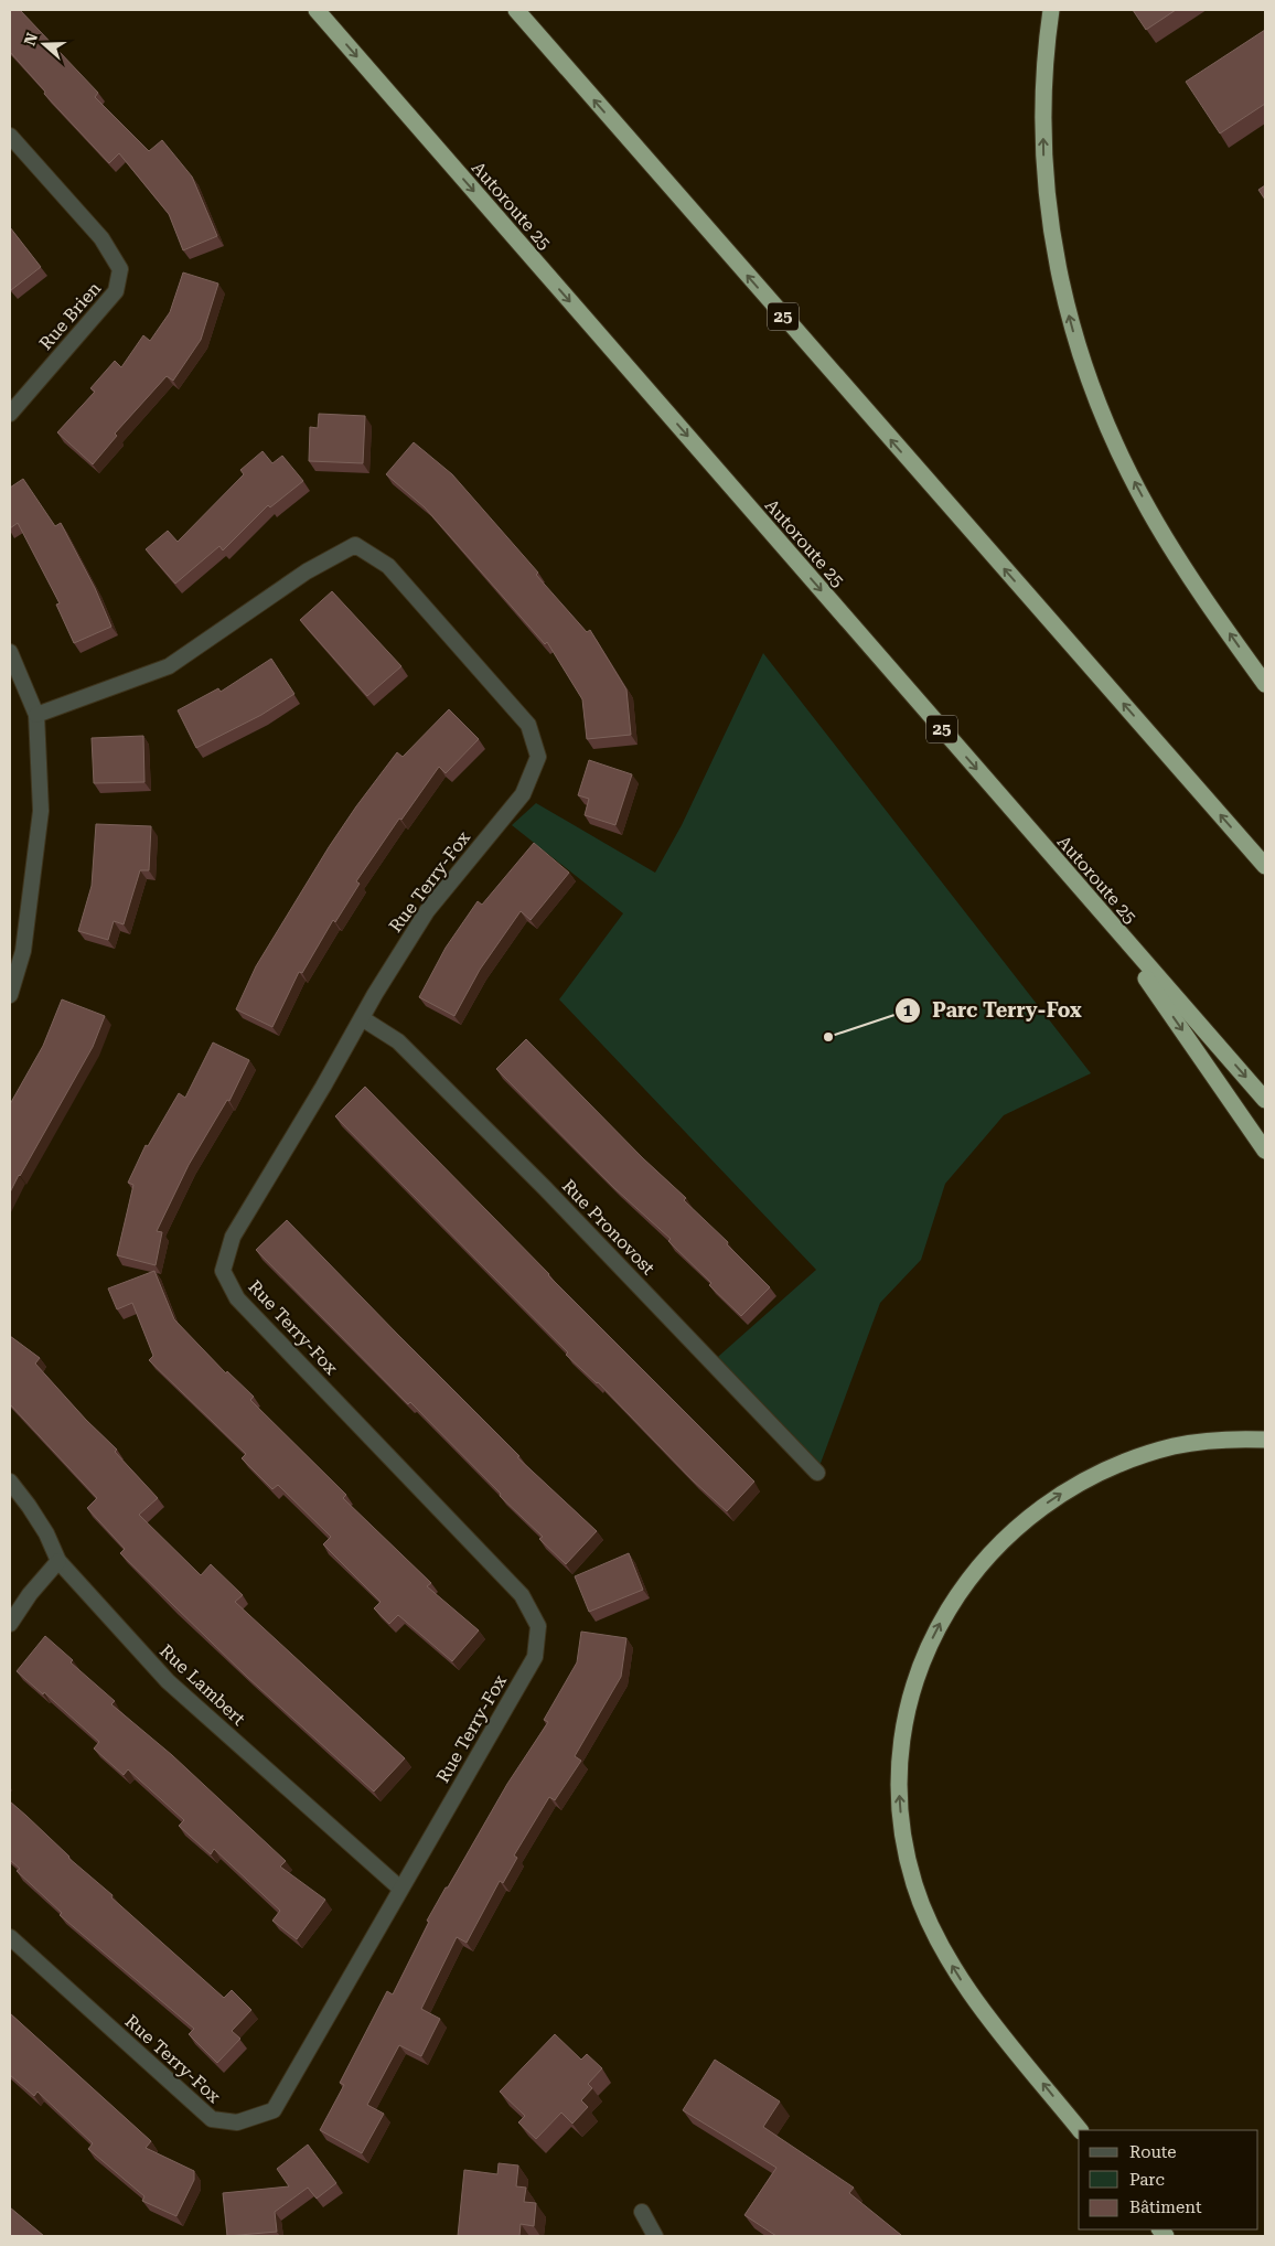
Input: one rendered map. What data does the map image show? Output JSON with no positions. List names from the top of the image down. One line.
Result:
{"streets":{"highway":["Autoroute 25","25"],"street":["Rue Brien","Rue Terry-Fox","Rue Pronovost","Rue Lambert"]},"crossings":[["Rue Terry-Fox","Rue Pronovost"],["Rue Terry-Fox","Rue Lambert"]],"one_way":["Autoroute 25"],"places":["Parc Terry-Fox"],"legend":["Route","Parc","Bâtiment"],"north":"left"}
